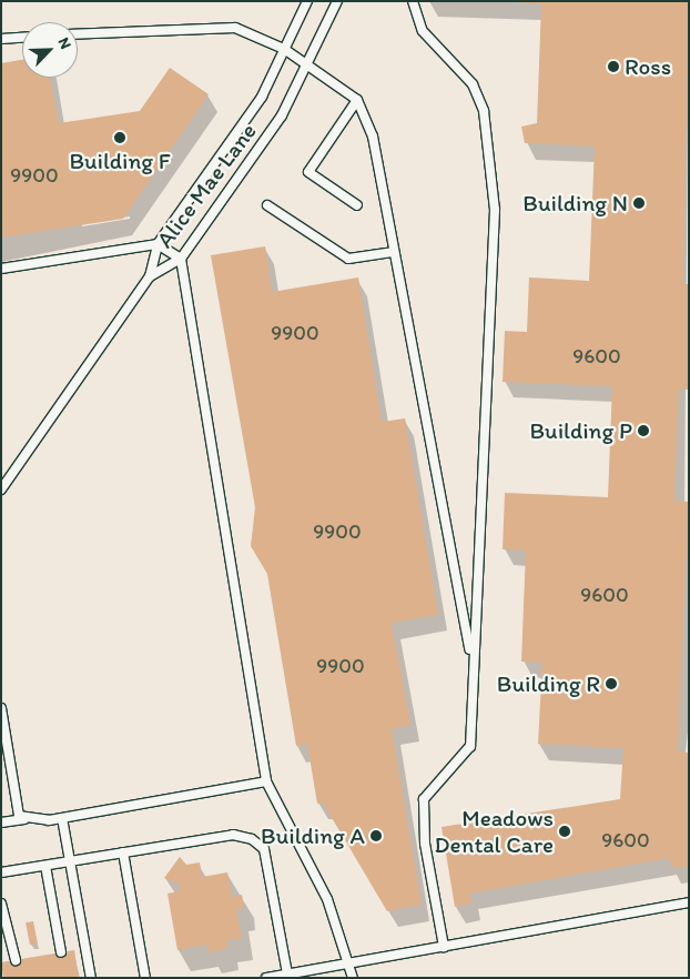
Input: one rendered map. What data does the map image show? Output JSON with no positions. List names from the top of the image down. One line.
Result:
{"streets":{"lane":["Alice Mae Lane"]},"places":["Ross","Building F","Building N","Building P","Building R","Meadows Dental Care","Building A"],"house_numbers":["9900","9900","9600","9900","9600","9900","9600"],"north":"top right"}
